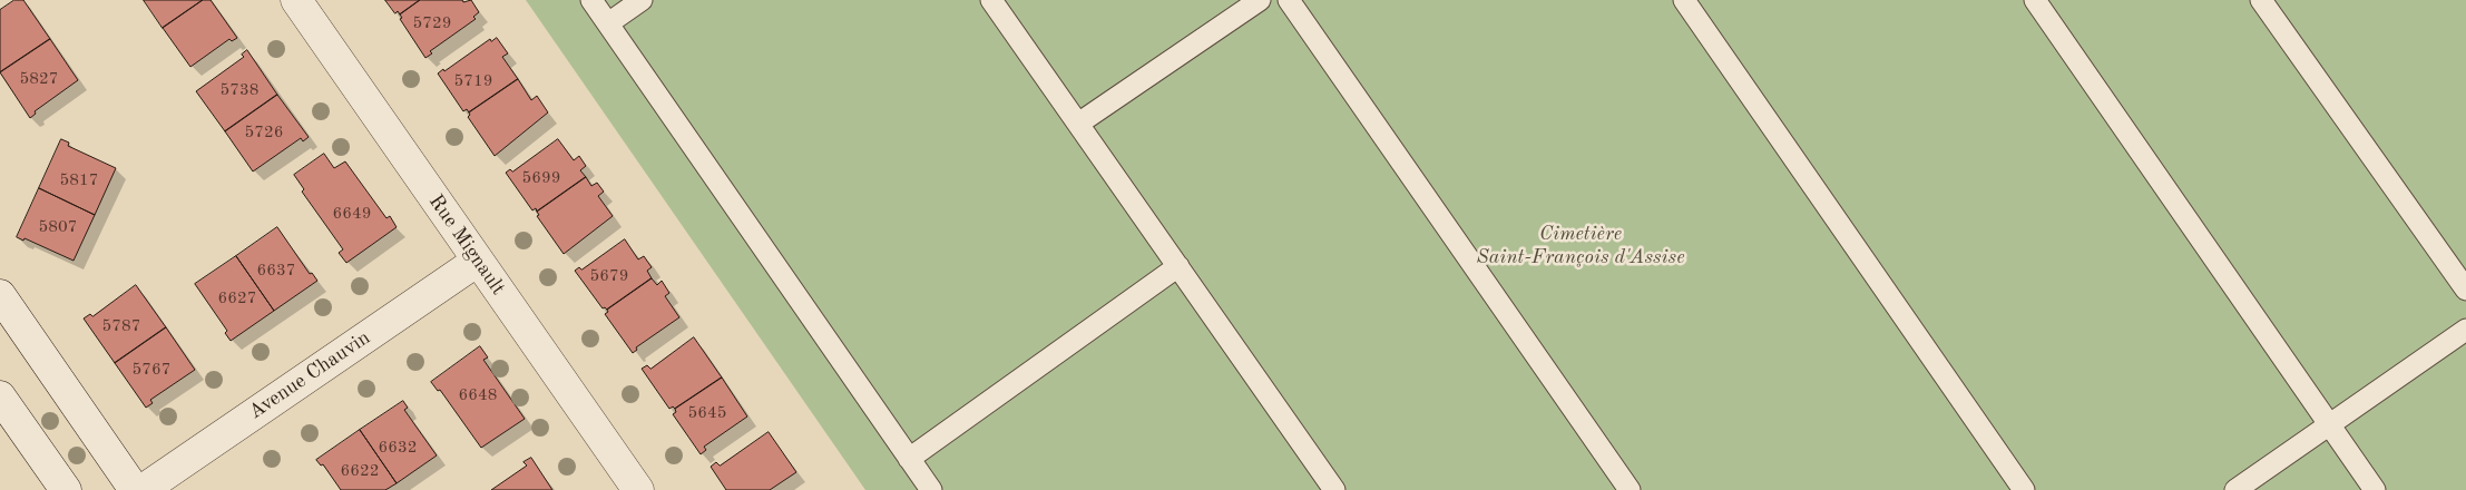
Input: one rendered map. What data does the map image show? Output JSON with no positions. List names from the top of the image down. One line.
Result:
{"streets":{"street":["Rue Mignault","Avenue Chauvin"]},"crossings":[["Rue Mignault","Avenue Chauvin"]],"parks":["Cimetière Saint-François d'Assise"],"house_numbers":["5729","5827","5719","5738","5726","5699","5817","6649","5807","6637","5679","6627","5787","5767","6648","5645","6632","6622"]}
